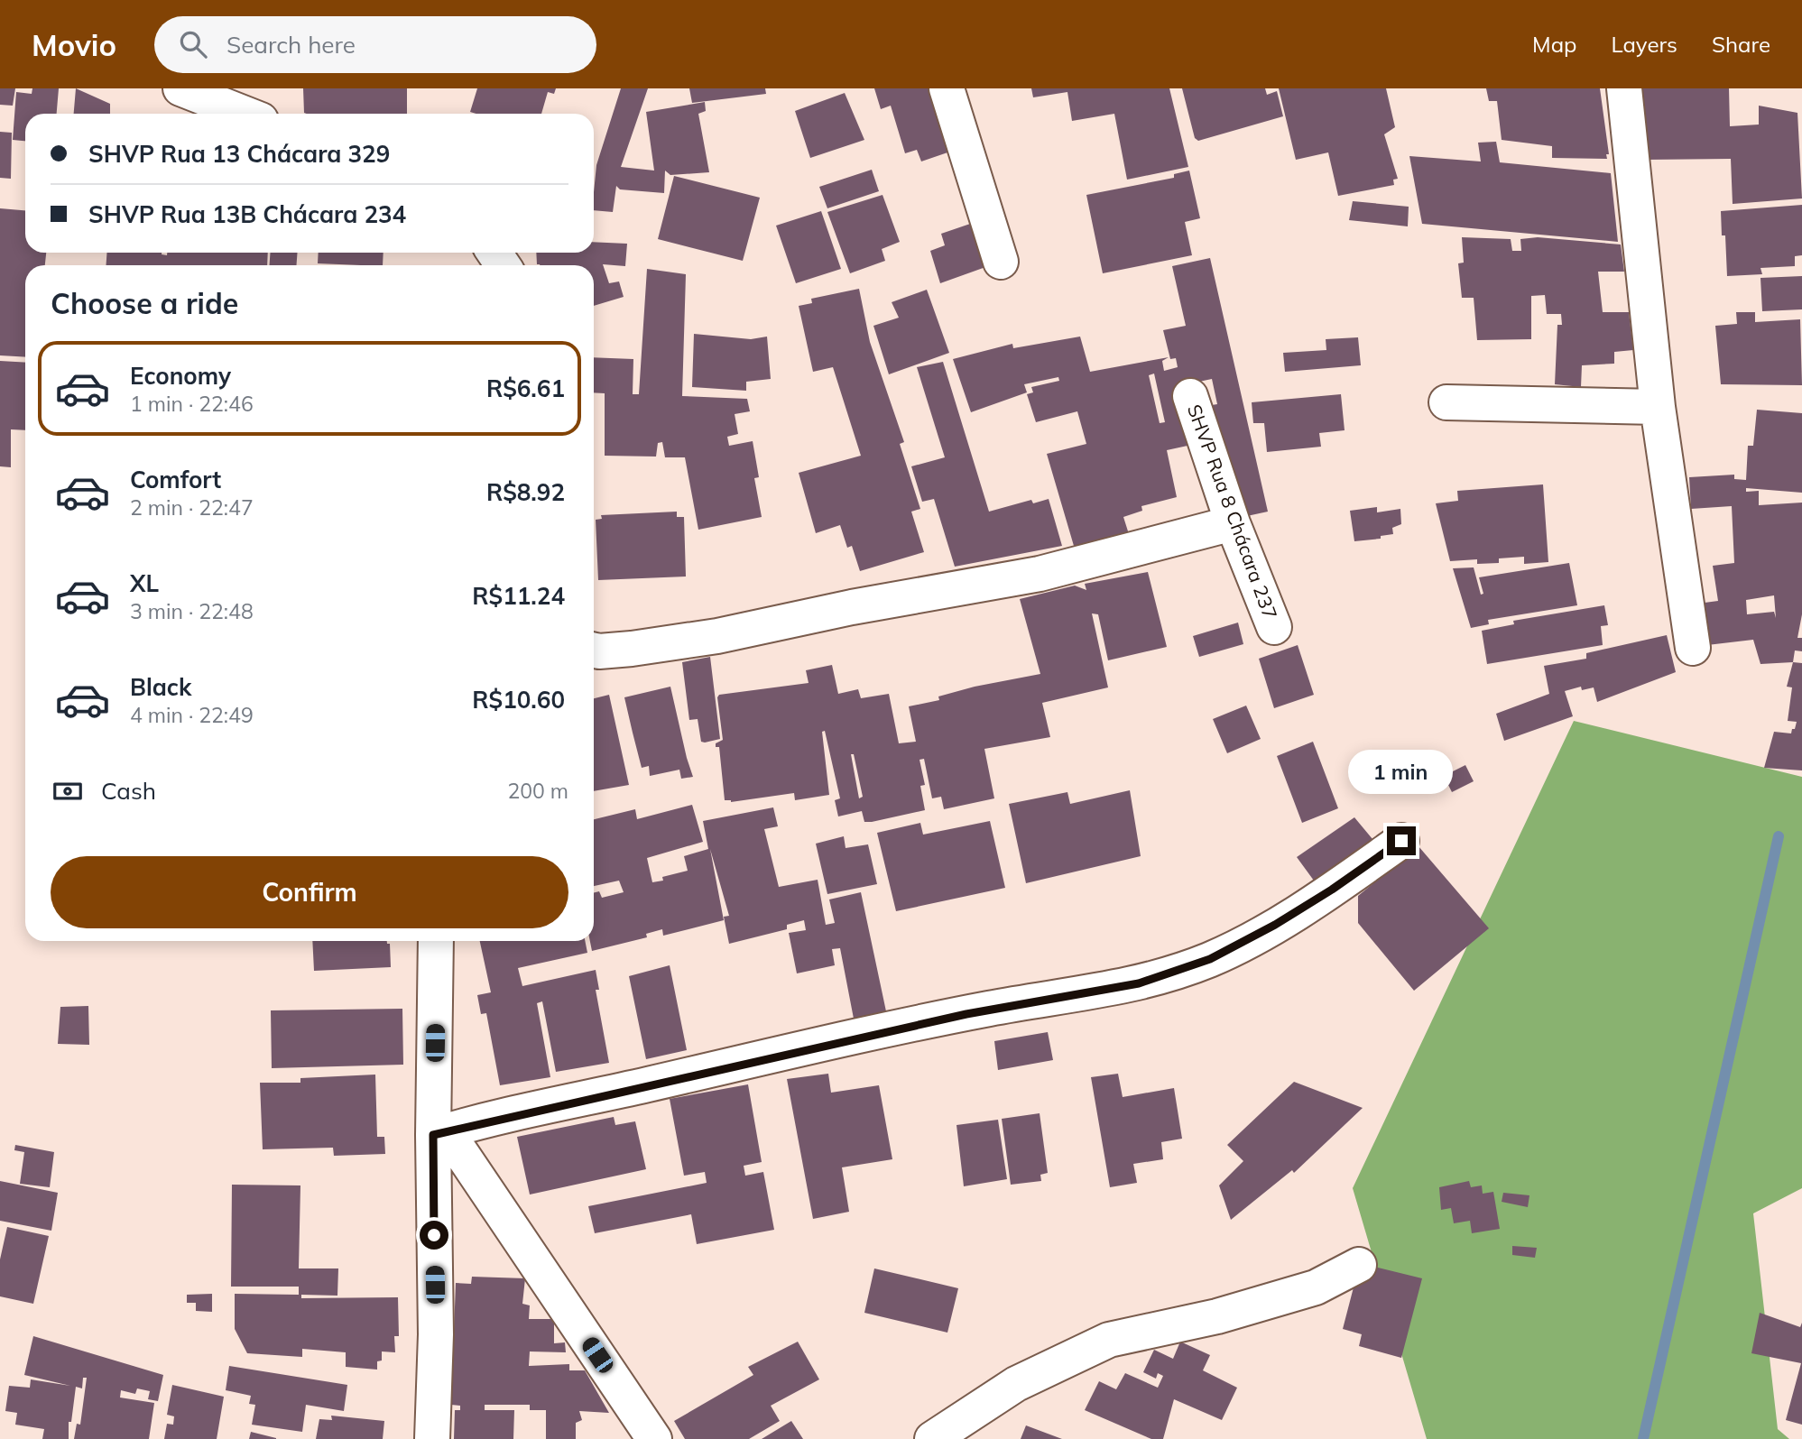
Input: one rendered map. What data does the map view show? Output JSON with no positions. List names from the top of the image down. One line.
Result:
{"streets":{"street":["SHVP Rua 8 Chácara 237"]},"page":{"header":"Movio","search":"Search here","nav":["Map","Layers","Share"],"banner":["SHVP Rua 13 Chácara 329","SHVP Rua 13B Chácara 234"],"heading":"Choose a ride","list":[{"name":"Economy","note":"1 min · 22:46","value":"R$6.61"},{"name":"Comfort","note":"2 min · 22:47","value":"R$8.92"},{"name":"XL","note":"3 min · 22:48","value":"R$11.24"},{"name":"Black","note":"4 min · 22:49","value":"R$10.60"}],"bubble":"1 min","pay":["Cash","200 m"],"buttons":"Confirm"}}
